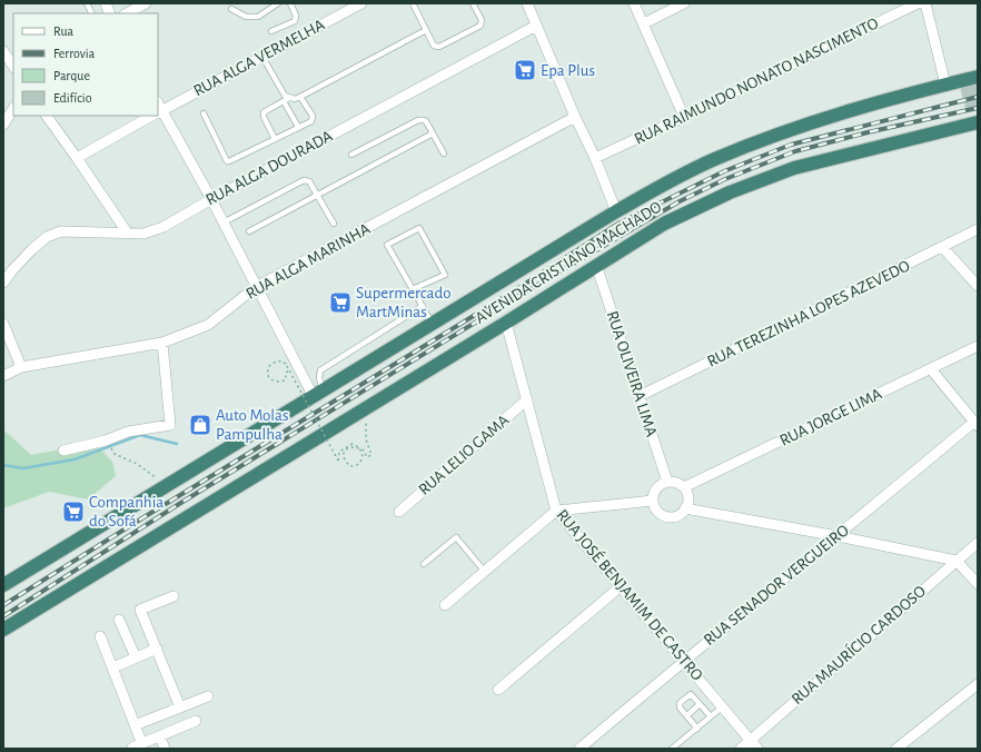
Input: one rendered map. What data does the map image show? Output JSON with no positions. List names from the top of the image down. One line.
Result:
{"streets":{"highway":["AVENIDA CRISTIANO MACHADO"],"street":["RUA ALGA VERMELHA","RUA RAIMUNDO NONATO NASCIMENTO","RUA ALGA DOURADA","RUA ALGA MARINHA","RUA TEREZINHA LOPES AZEVEDO","RUA OLIVEIRA LIMA","RUA JORGE LIMA","RUA LELIO GAMA","RUA SENADOR VERGUEIRO","RUA JOSÉ BENJAMIM DE CASTRO","RUA MAURÍCIO CARDOSO"]},"crossings":[["AVENIDA CRISTIANO MACHADO","RUA OLIVEIRA LIMA"],["AVENIDA CRISTIANO MACHADO","RUA JOSÉ BENJAMIM DE CASTRO"],["RUA TEREZINHA LOPES AZEVEDO","RUA OLIVEIRA LIMA"],["RUA OLIVEIRA LIMA","RUA JORGE LIMA"],["RUA LELIO GAMA","RUA JOSÉ BENJAMIM DE CASTRO"],["RUA SENADOR VERGUEIRO","RUA JOSÉ BENJAMIM DE CASTRO"],["RUA JOSÉ BENJAMIM DE CASTRO","RUA MAURÍCIO CARDOSO"]],"places":{"supermarket":["Epa Plus","Supermercado MartMinas","Companhia do Sofá"],"shop":["Auto Molas Pampulha"]},"legend":["Rua","Ferrovia","Parque","Edifício"]}
